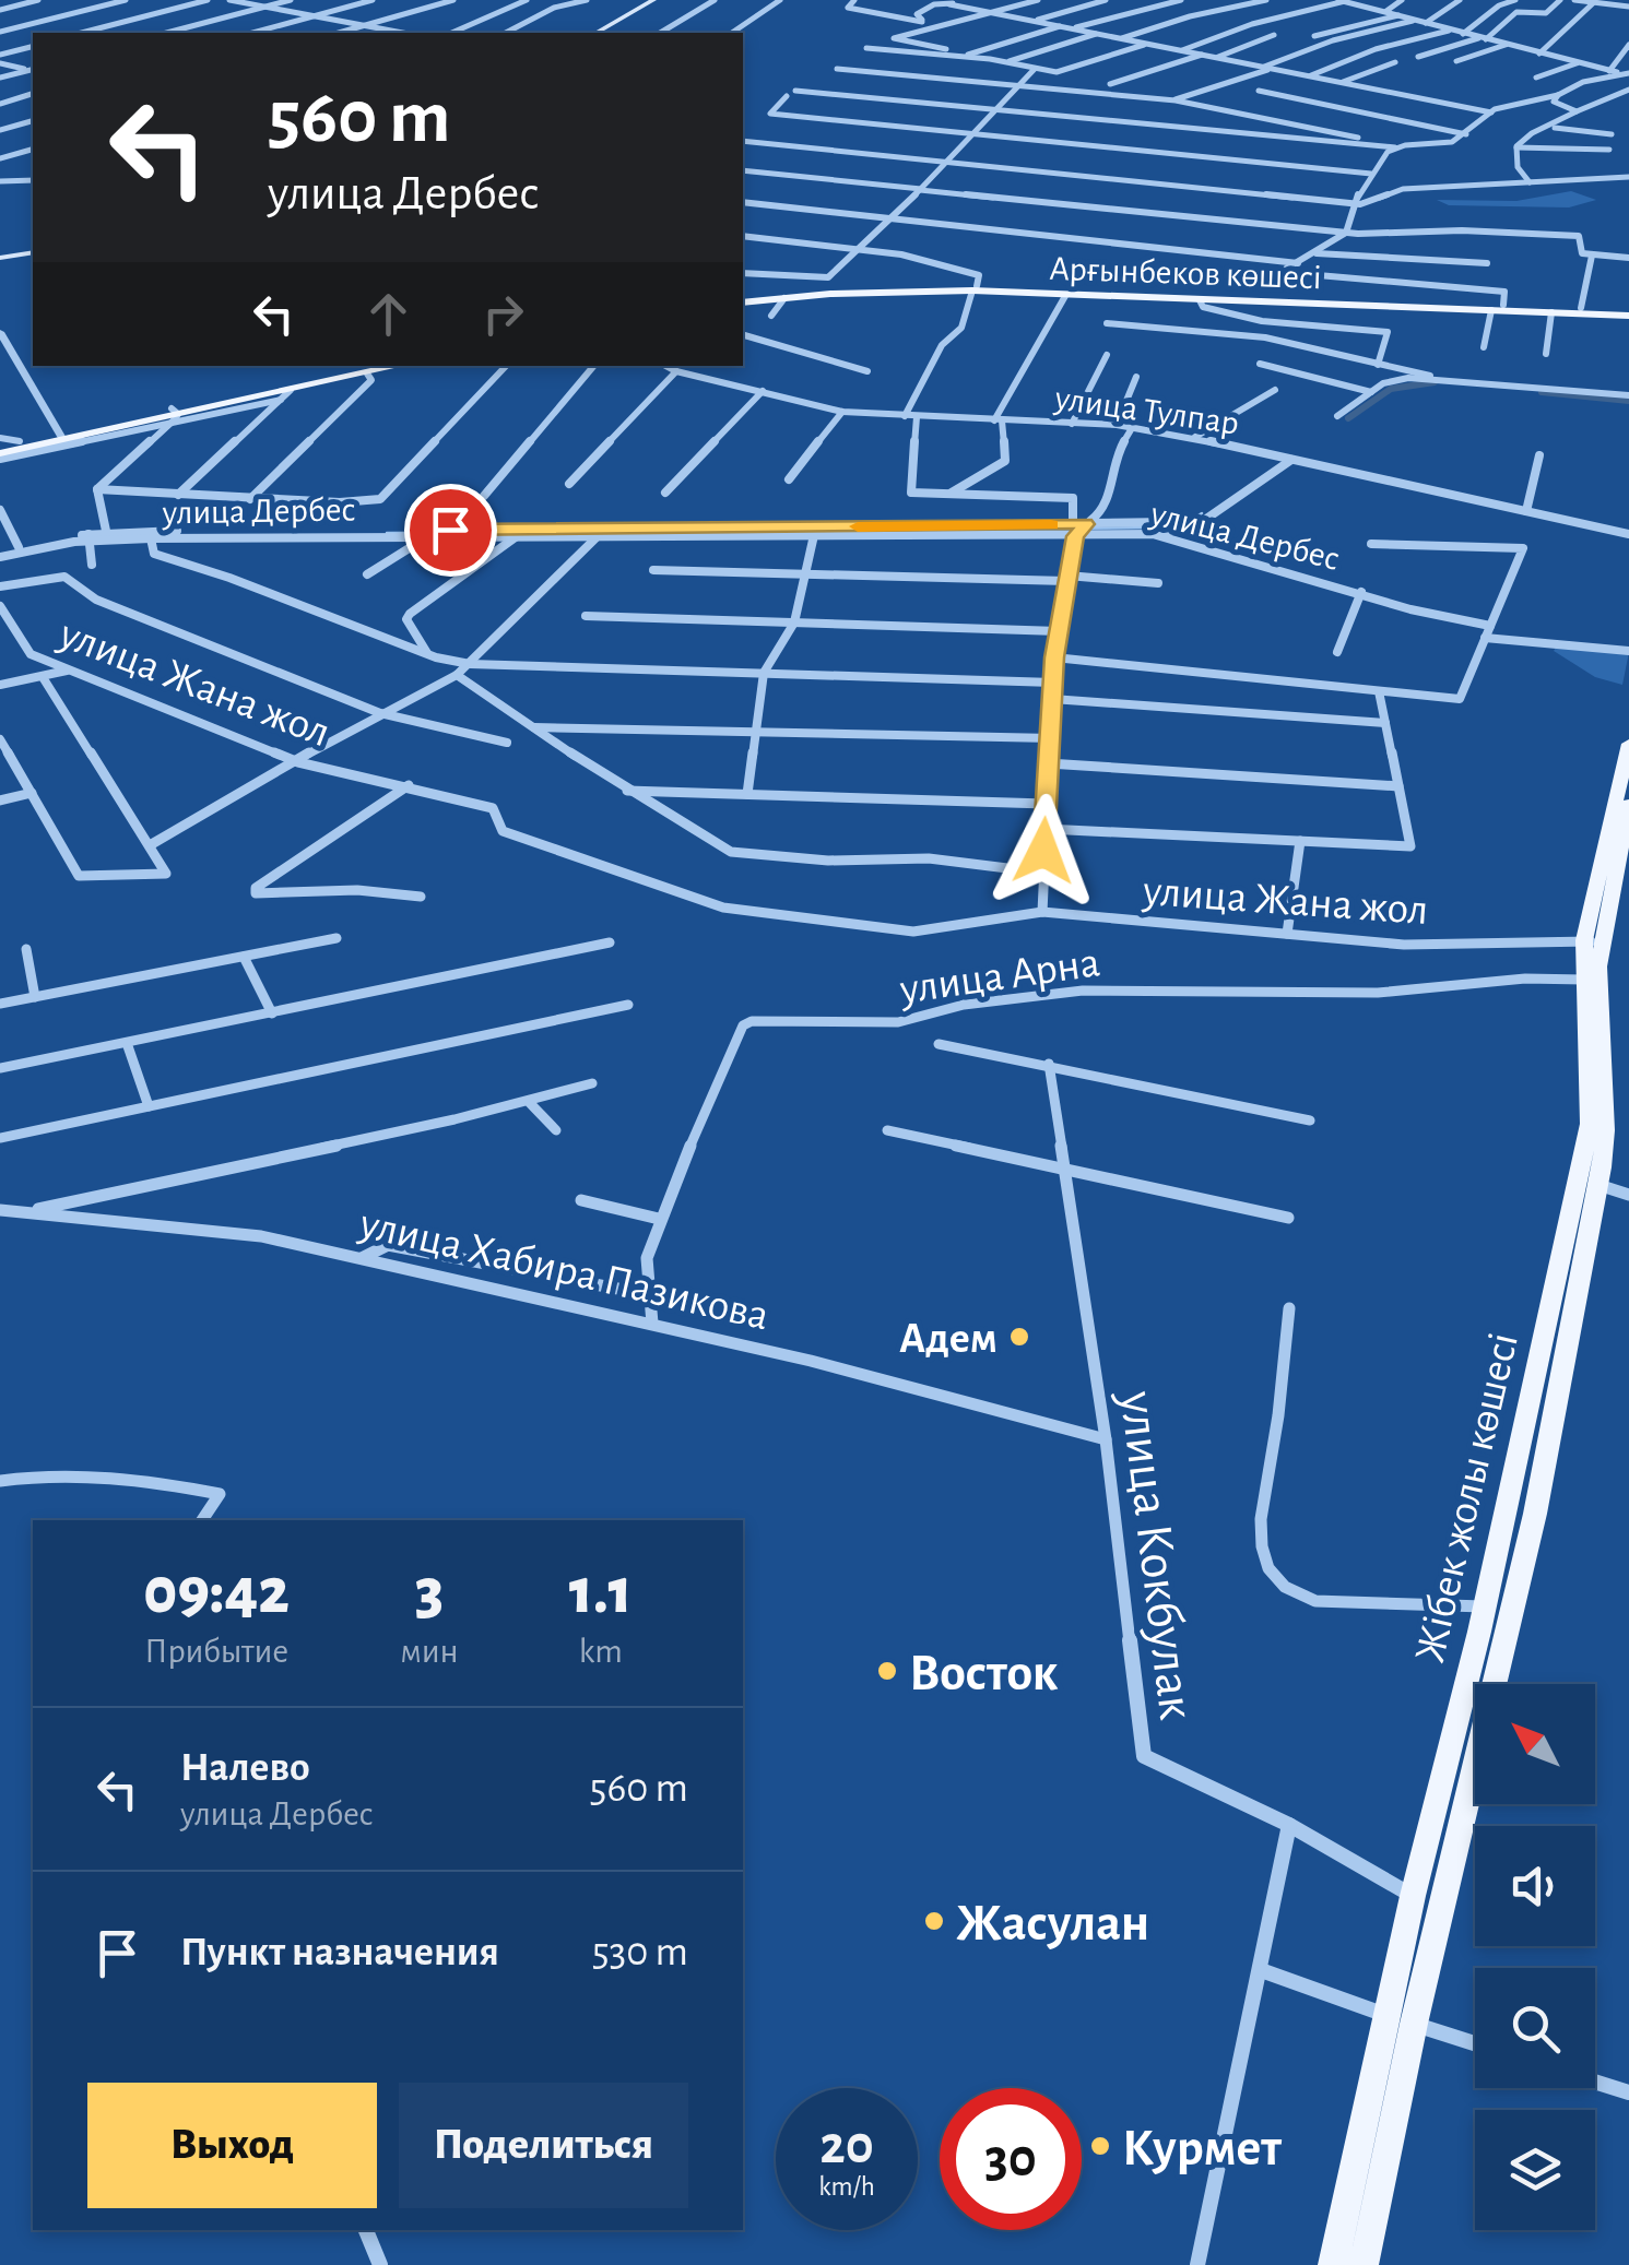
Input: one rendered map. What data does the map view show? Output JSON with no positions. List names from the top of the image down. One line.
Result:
{"streets":{"main road":["Арғынбеков көшесі","Жібек жолы көшесі"],"street":["улица Тулпар","улица Дербес","улица Жана жол","улица Арна","улица Хабира Пазикова","улица Кокбулак"]},"crossings":[["улица Жана жол","Жібек жолы көшесі"],["улица Арна","улица Хабира Пазикова"],["улица Арна","Жібек жолы көшесі"],["улица Хабира Пазикова","улица Кокбулак"],["Жібек жолы көшесі","улица Кокбулак"]],"places":["Адем","Восток","Жасулан","Курмет"],"north":"top left","page":{"turn":["560 m","улица Дербес"],"eta":["09:42","Прибытие","3","мин","1.1","km"],"list":[{"name":"Налево","note":"улица Дербес","value":"560 m"},{"name":"Пункт назначения","value":"530 m"}],"buttons":["Выход","Поделиться"],"speed":"20 km/h","limit":"30"}}
